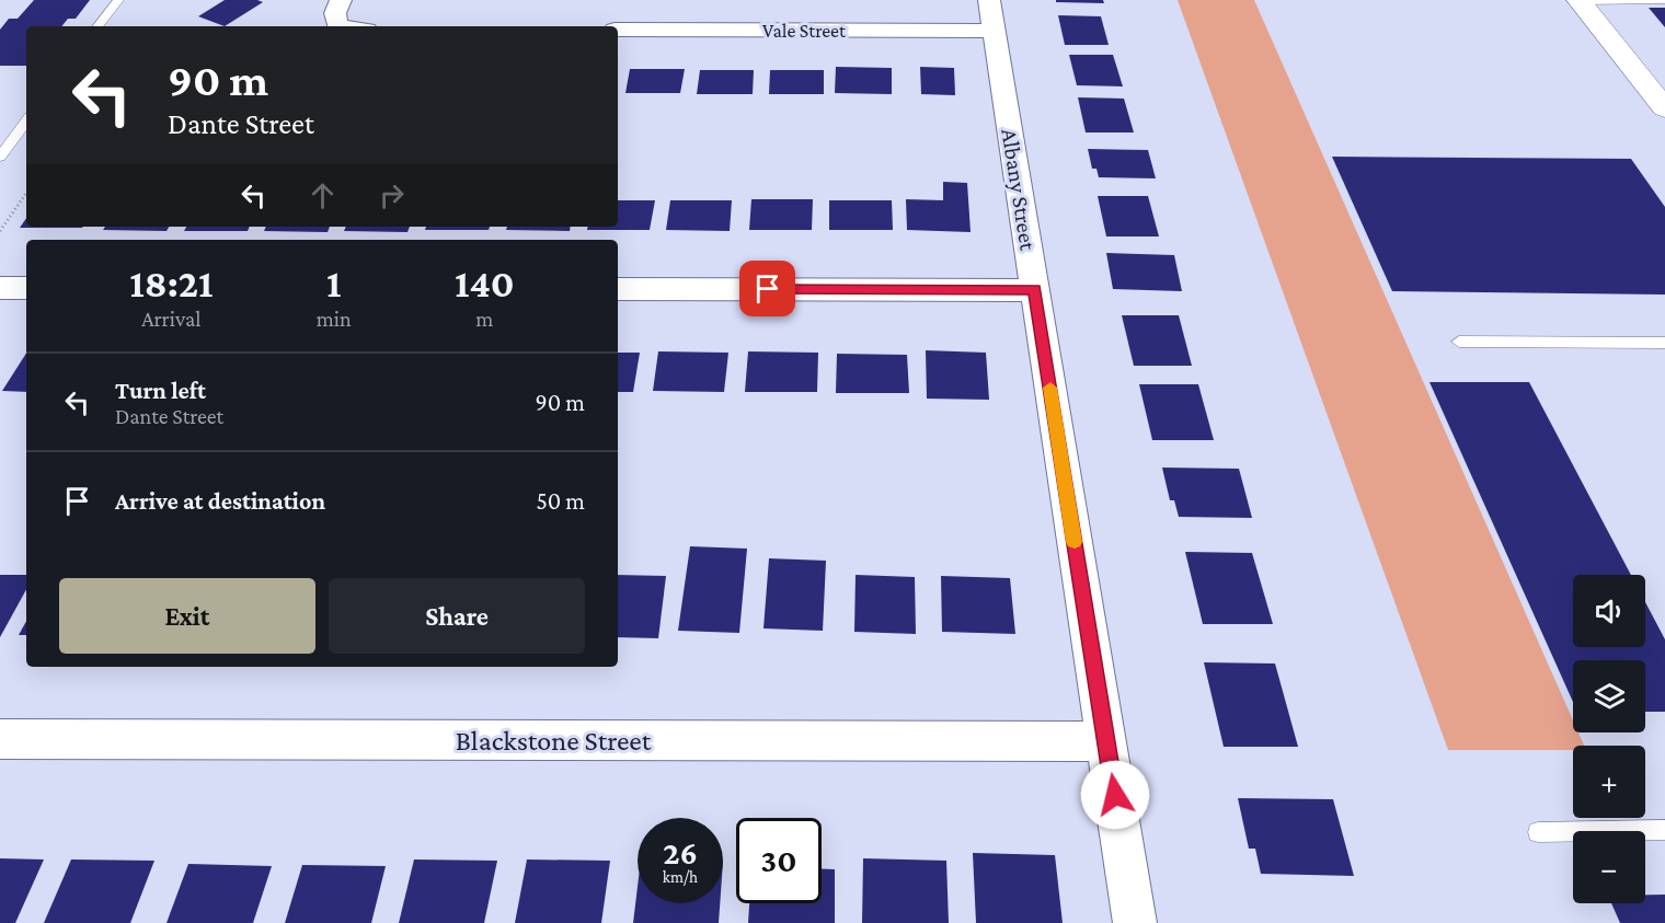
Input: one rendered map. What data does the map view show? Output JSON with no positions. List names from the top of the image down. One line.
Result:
{"streets":{"street":["Vale Street","Albany Street","Blackstone Street"]},"crossings":[["Vale Street","Albany Street"],["Albany Street","Blackstone Street"]],"page":{"turn":["90 m","Dante Street"],"eta":["18:21","Arrival","1","min","140","m"],"list":[{"name":"Turn left","note":"Dante Street","value":"90 m"},{"name":"Arrive at destination","value":"50 m"}],"buttons":["Exit","Share"],"map_buttons":["+","−"],"speed":"26 km/h","limit":"30"}}
